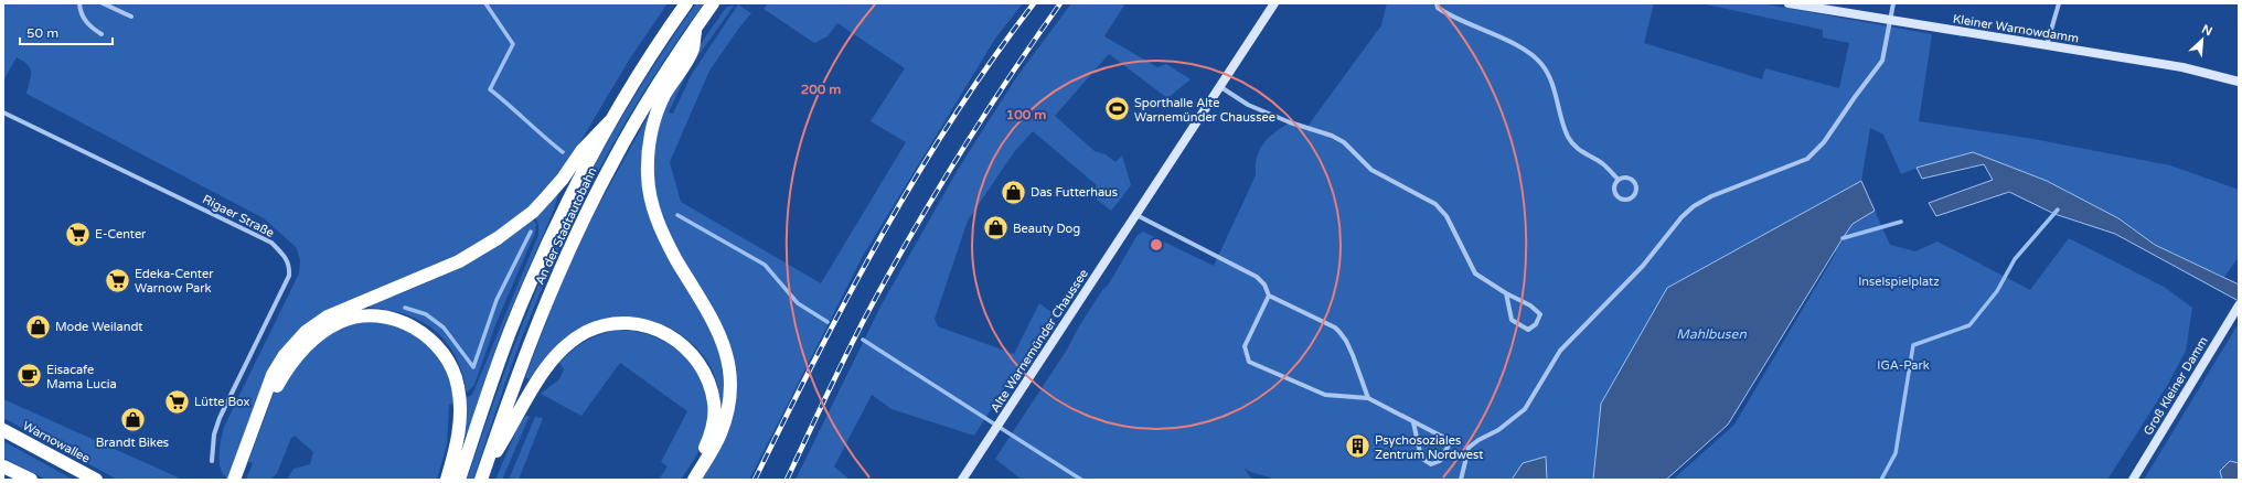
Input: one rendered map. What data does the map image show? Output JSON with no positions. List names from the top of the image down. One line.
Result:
{"streets":{"highway":["An der Stadtautobahn","Warnowallee"],"street":["Kleiner Warnowdamm","Rigaer Straße","Alte Warnemünder Chaussee","Groß Kleiner Damm"]},"water":["Mahlbusen"],"parks":["Inselspielplatz","IGA-Park"],"places":{"sports":["Sporthalle Alte Warnemünder Chaussee"],"shop":["Das Futterhaus","Beauty Dog","Mode Weilandt","Brandt Bikes"],"supermarket":["E-Center","Edeka-Center Warnow Park","Lütte Box"],"cafe":["Eisacafe Mama Lucia"],"building":["Psychosoziales Zentrum Nordwest"]},"scale_bar":"50 m","north":"top right","rings":["200 m","100 m"]}
